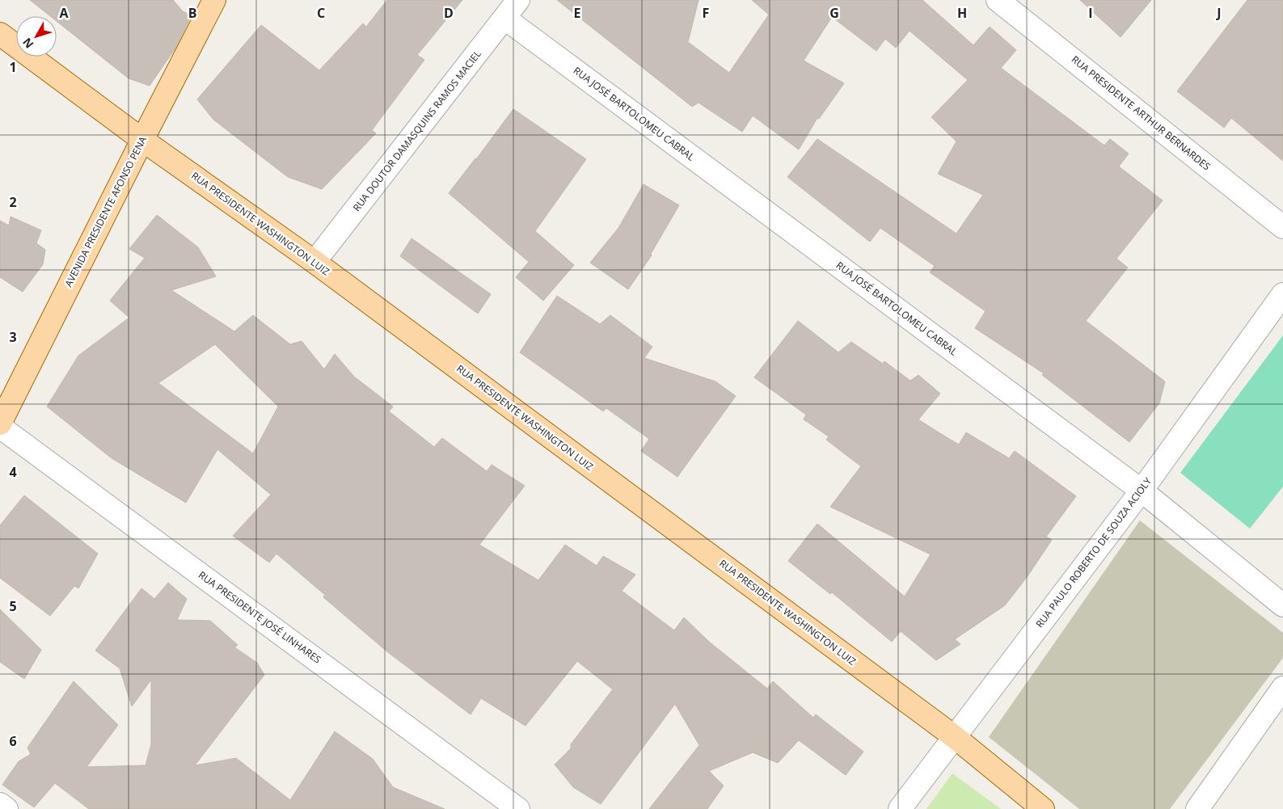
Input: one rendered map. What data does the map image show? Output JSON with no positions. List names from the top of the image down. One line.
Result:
{"streets":{"main road":["AVENIDA PRESIDENTE AFONSO PENA","RUA PRESIDENTE WASHINGTON LUIZ"],"street":["RUA PRESIDENTE ARTHUR BERNARDES","RUA JOSÉ BARTOLOMEU CABRAL","RUA DOUTOR DAMASQUINS RAMOS MACIEL","RUA PAULO ROBERTO DE SOUZA ACIOLY","RUA PRESIDENTE JOSÉ LINHARES"]},"crossings":[["RUA JOSÉ BARTOLOMEU CABRAL","RUA DOUTOR DAMASQUINS RAMOS MACIEL"],["RUA JOSÉ BARTOLOMEU CABRAL","RUA PAULO ROBERTO DE SOUZA ACIOLY"],["RUA DOUTOR DAMASQUINS RAMOS MACIEL","RUA PRESIDENTE WASHINGTON LUIZ"],["AVENIDA PRESIDENTE AFONSO PENA","RUA PRESIDENTE WASHINGTON LUIZ"],["AVENIDA PRESIDENTE AFONSO PENA","RUA PRESIDENTE JOSÉ LINHARES"],["RUA PRESIDENTE WASHINGTON LUIZ","RUA PAULO ROBERTO DE SOUZA ACIOLY"]],"north":"bottom left","grid":{"columns":["A","B","C","D","E","F","G","H","I","J"],"rows":["1","2","3","4","5","6"]}}
